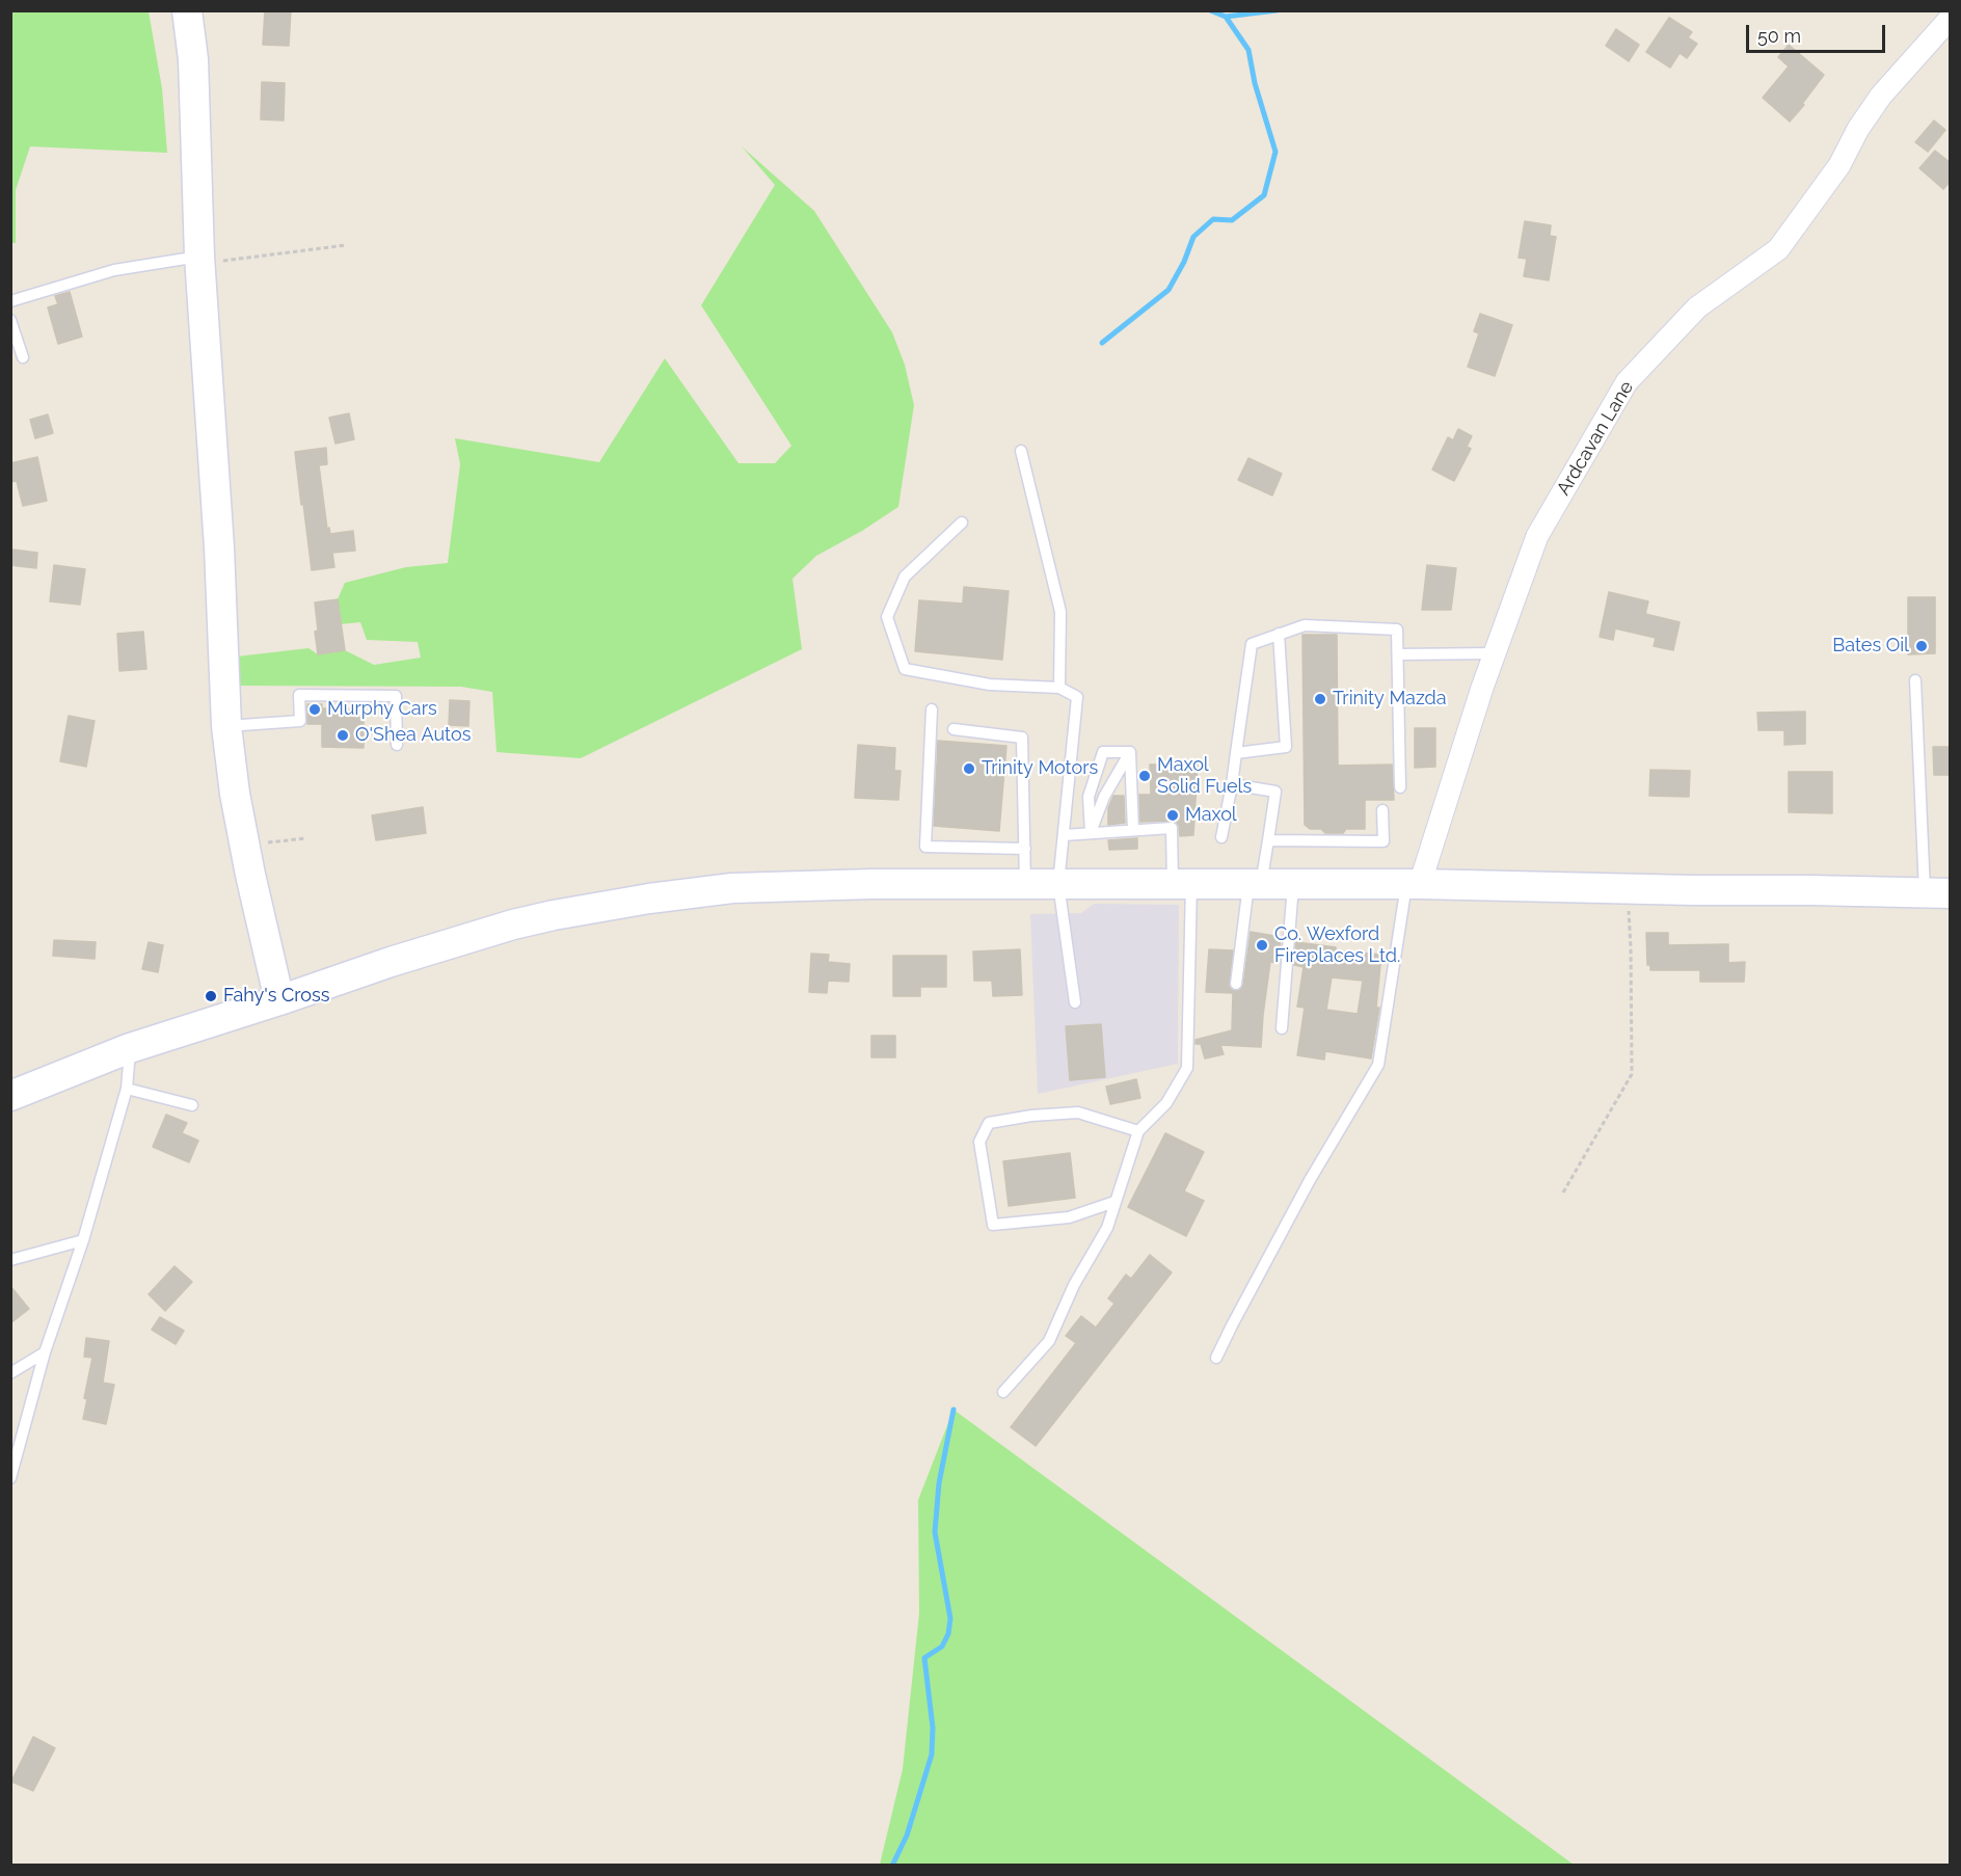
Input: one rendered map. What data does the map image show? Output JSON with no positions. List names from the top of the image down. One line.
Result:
{"streets":{"street":["Ardcavan Lane"]},"places":["Bates Oil","Trinity Mazda","Murphy Cars","O'Shea Autos","Trinity Motors","Maxol Solid Fuels","Maxol","Co. Wexford Fireplaces Ltd.","Fahy's Cross"],"scale_bar":"50 m"}
